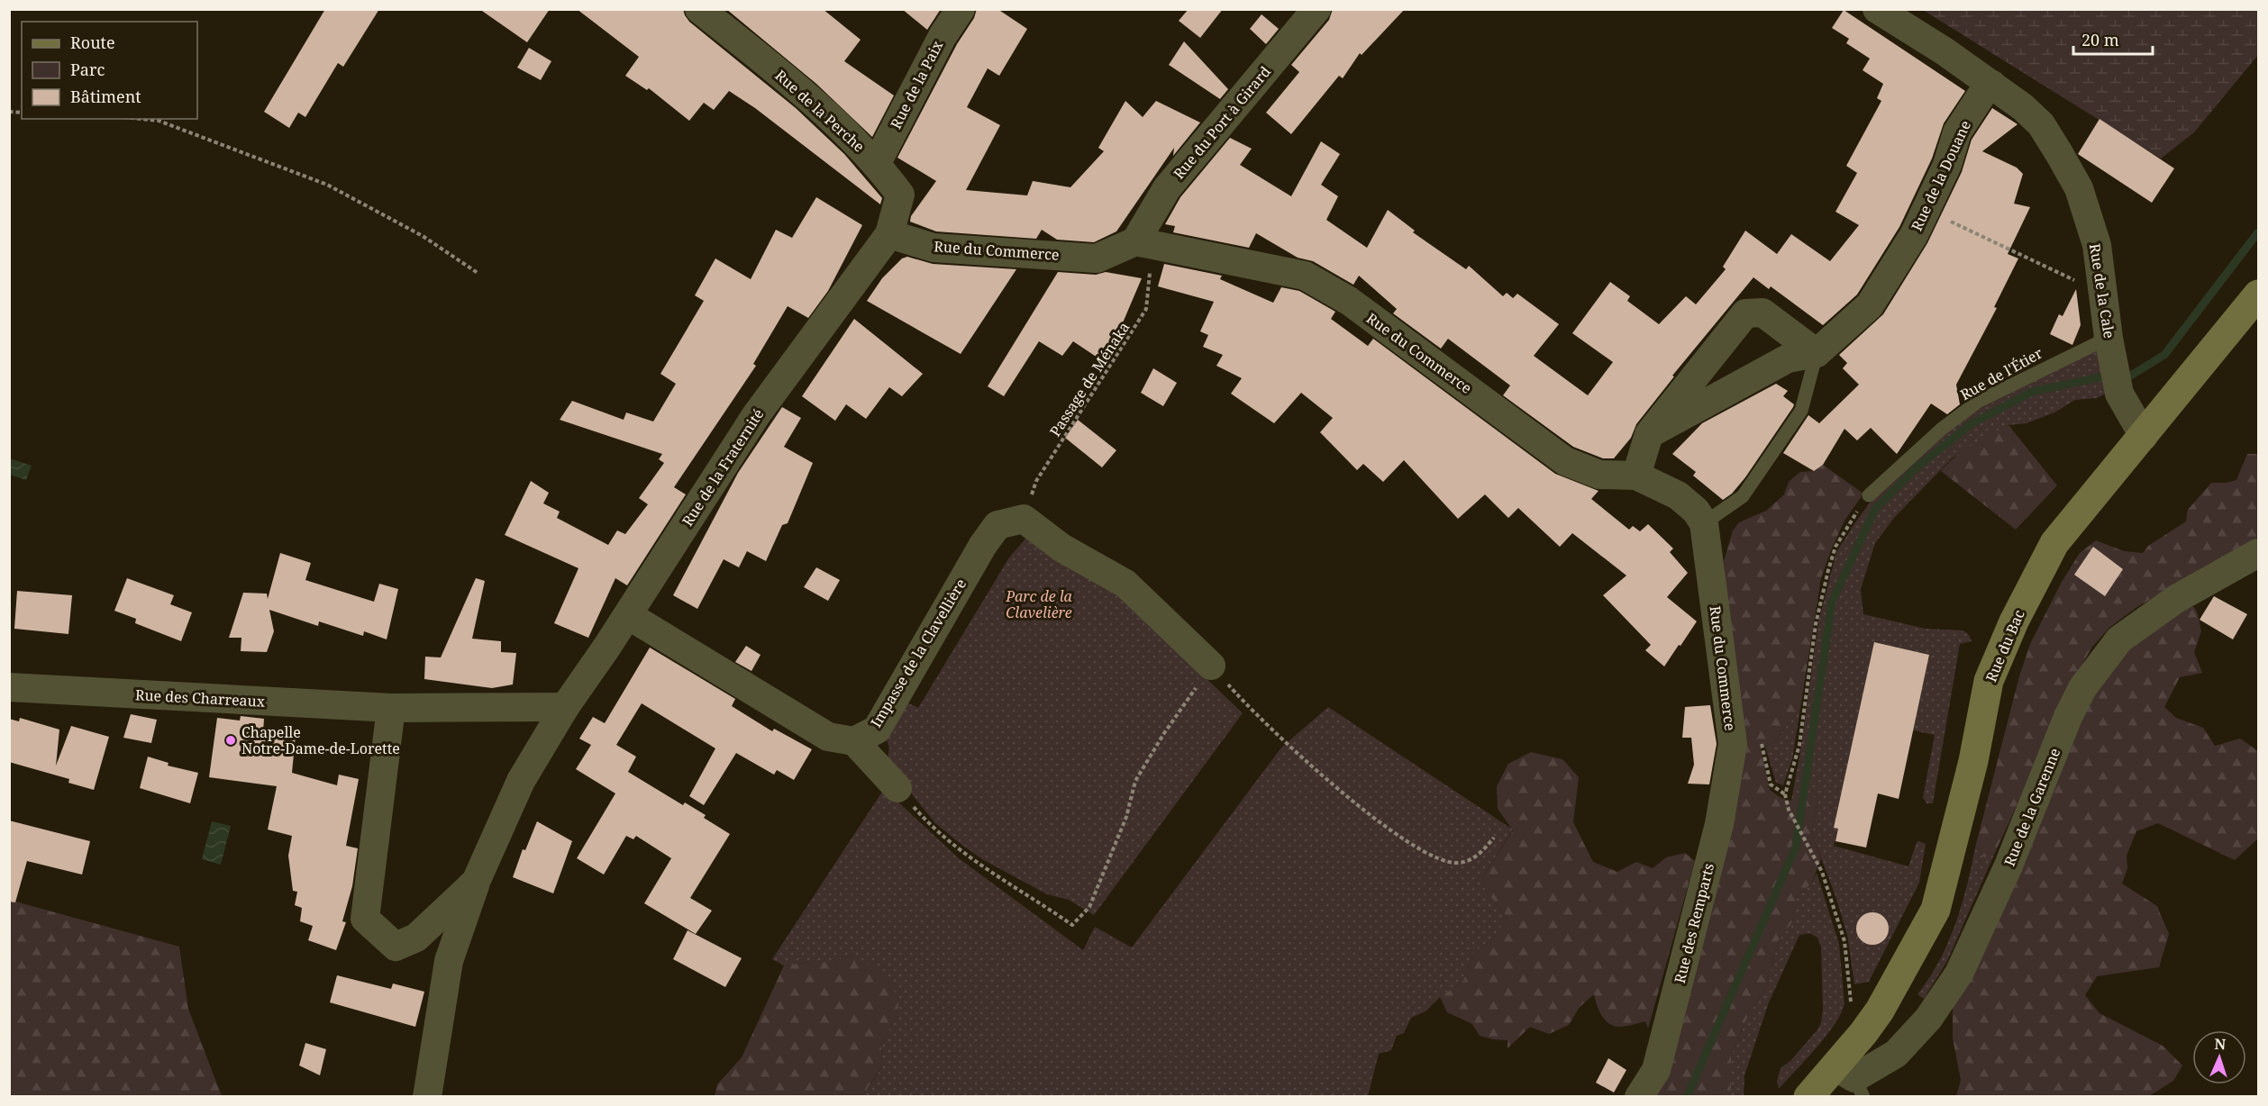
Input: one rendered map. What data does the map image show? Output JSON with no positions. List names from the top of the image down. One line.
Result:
{"streets":{"main road":["Rue du Bac"],"street":["Rue de la Paix","Rue de la Perche","Rue du Port à Girard","Rue de la Douane","Rue du Commerce","Rue de la Cale","Rue de la Fraternité","Impasse de la Clavellière","Rue des Charreaux","Rue de la Garenne","Rue des Remparts"],"lane":["Rue de l'Étier"],"path":["Passage de Ménaka"]},"crossings":[["Rue de la Paix","Rue de la Perche"],["Rue de la Perche","Rue du Commerce"],["Rue de la Perche","Rue de la Fraternité"],["Rue du Port à Girard","Rue du Commerce"],["Rue du Port à Girard","Passage de Ménaka"],["Rue de la Douane","Rue de la Cale"],["Rue du Commerce","Passage de Ménaka"],["Rue du Commerce","Rue de la Fraternité"],["Rue du Commerce","Rue des Remparts"],["Rue de la Cale","Rue de l'Étier"],["Rue de la Cale","Rue du Bac"],["Passage de Ménaka","Impasse de la Clavellière"],["Rue de la Fraternité","Rue des Charreaux"],["Rue du Bac","Rue de la Garenne"]],"parks":["Parc de la Clavelière"],"places":["Chapelle Notre-Dame-de-Lorette"],"legend":["Route","Parc","Bâtiment"],"scale_bar":"20 m","north":"top"}
